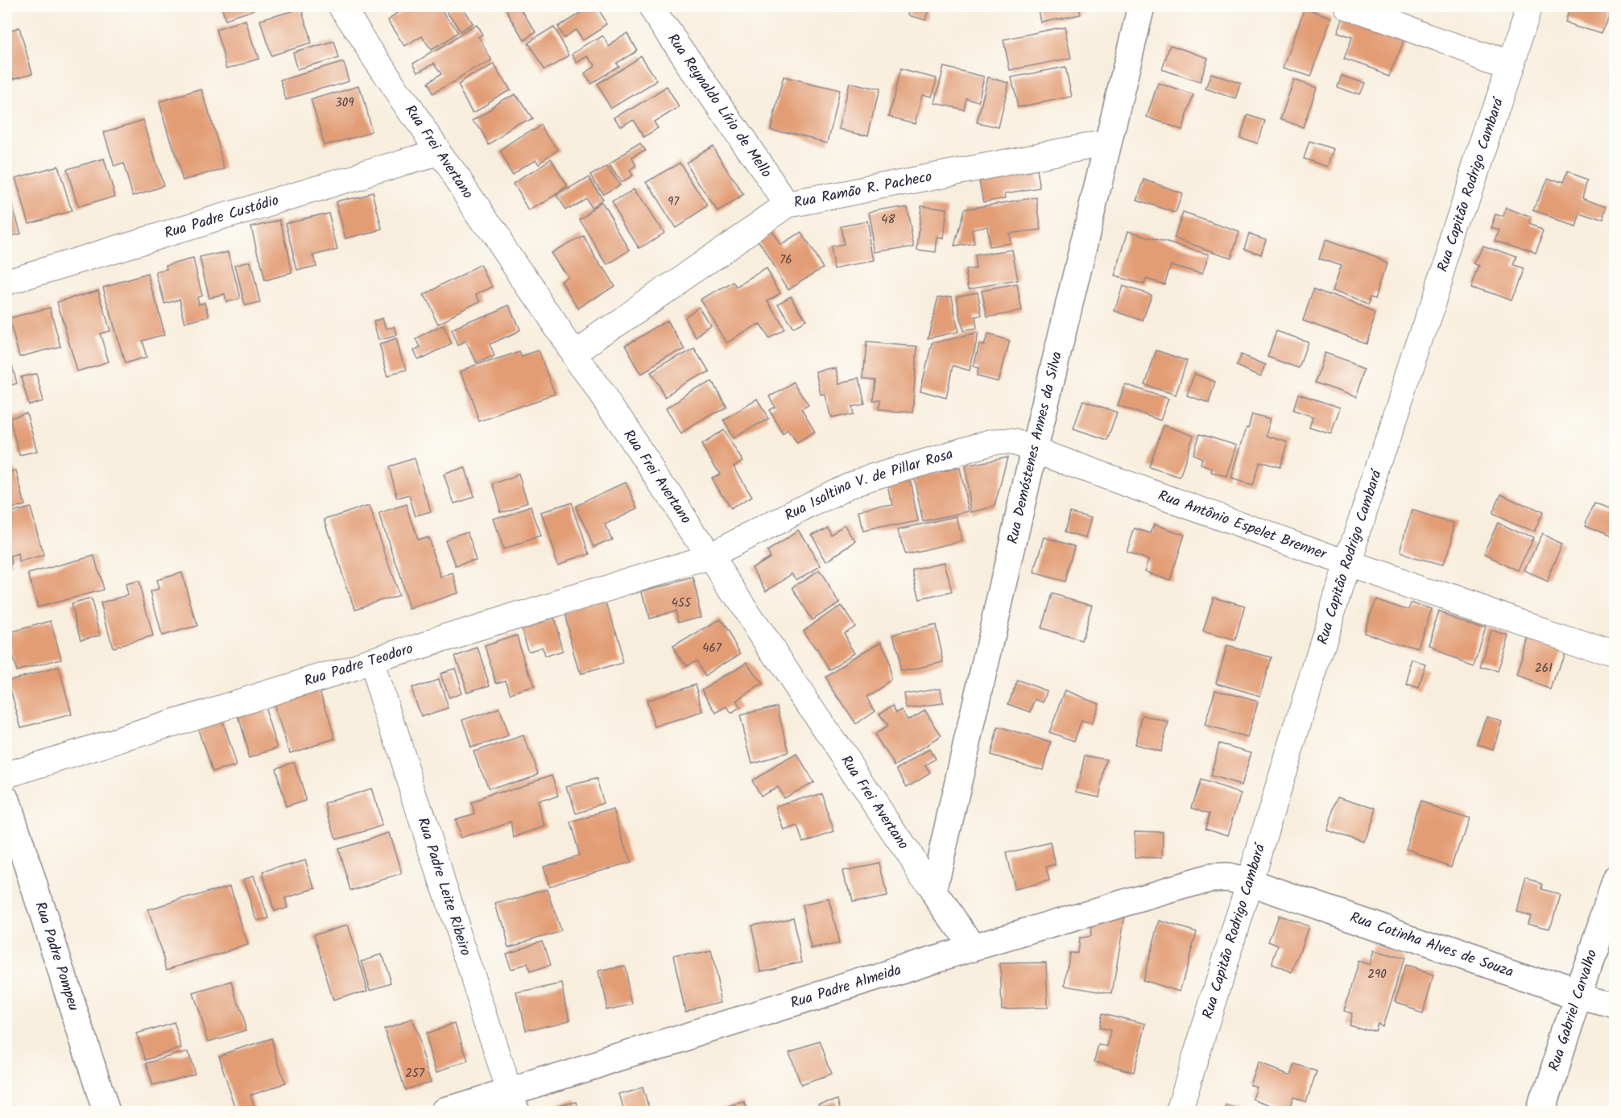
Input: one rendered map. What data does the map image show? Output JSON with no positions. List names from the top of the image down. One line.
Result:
{"streets":{"street":["Rua Reynaldo Lírio de Mello","Rua Frei Avertano","Rua Capitão Rodrigo Cambará","Rua Ramão R. Pacheco","Rua Padre Custódio","Rua Demóstenes Annes da Silva","Rua Isaltina V. de Pillar Rosa","Rua Antônio Espelet Brenner","Rua Padre Teodoro","Rua Padre Leite Ribeiro","Rua Cotinha Alves de Souza","Rua Padre Pompeu","Rua Padre Almeida","Rua Gabriel Carvalho"]},"crossings":[["Rua Reynaldo Lírio de Mello","Rua Ramão R. Pacheco"],["Rua Frei Avertano","Rua Ramão R. Pacheco"],["Rua Frei Avertano","Rua Padre Custódio"],["Rua Frei Avertano","Rua Demóstenes Annes da Silva"],["Rua Frei Avertano","Rua Isaltina V. de Pillar Rosa"],["Rua Frei Avertano","Rua Padre Teodoro"],["Rua Frei Avertano","Rua Padre Almeida"],["Rua Capitão Rodrigo Cambará","Rua Antônio Espelet Brenner"],["Rua Capitão Rodrigo Cambará","Rua Cotinha Alves de Souza"],["Rua Capitão Rodrigo Cambará","Rua Padre Almeida"],["Rua Ramão R. Pacheco","Rua Demóstenes Annes da Silva"],["Rua Demóstenes Annes da Silva","Rua Isaltina V. de Pillar Rosa"],["Rua Demóstenes Annes da Silva","Rua Antônio Espelet Brenner"],["Rua Isaltina V. de Pillar Rosa","Rua Antônio Espelet Brenner"],["Rua Isaltina V. de Pillar Rosa","Rua Padre Teodoro"],["Rua Padre Teodoro","Rua Padre Leite Ribeiro"],["Rua Padre Leite Ribeiro","Rua Padre Almeida"],["Rua Cotinha Alves de Souza","Rua Padre Almeida"],["Rua Cotinha Alves de Souza","Rua Gabriel Carvalho"]],"house_numbers":["309","97","48","76","455","467","261","290","257"]}
